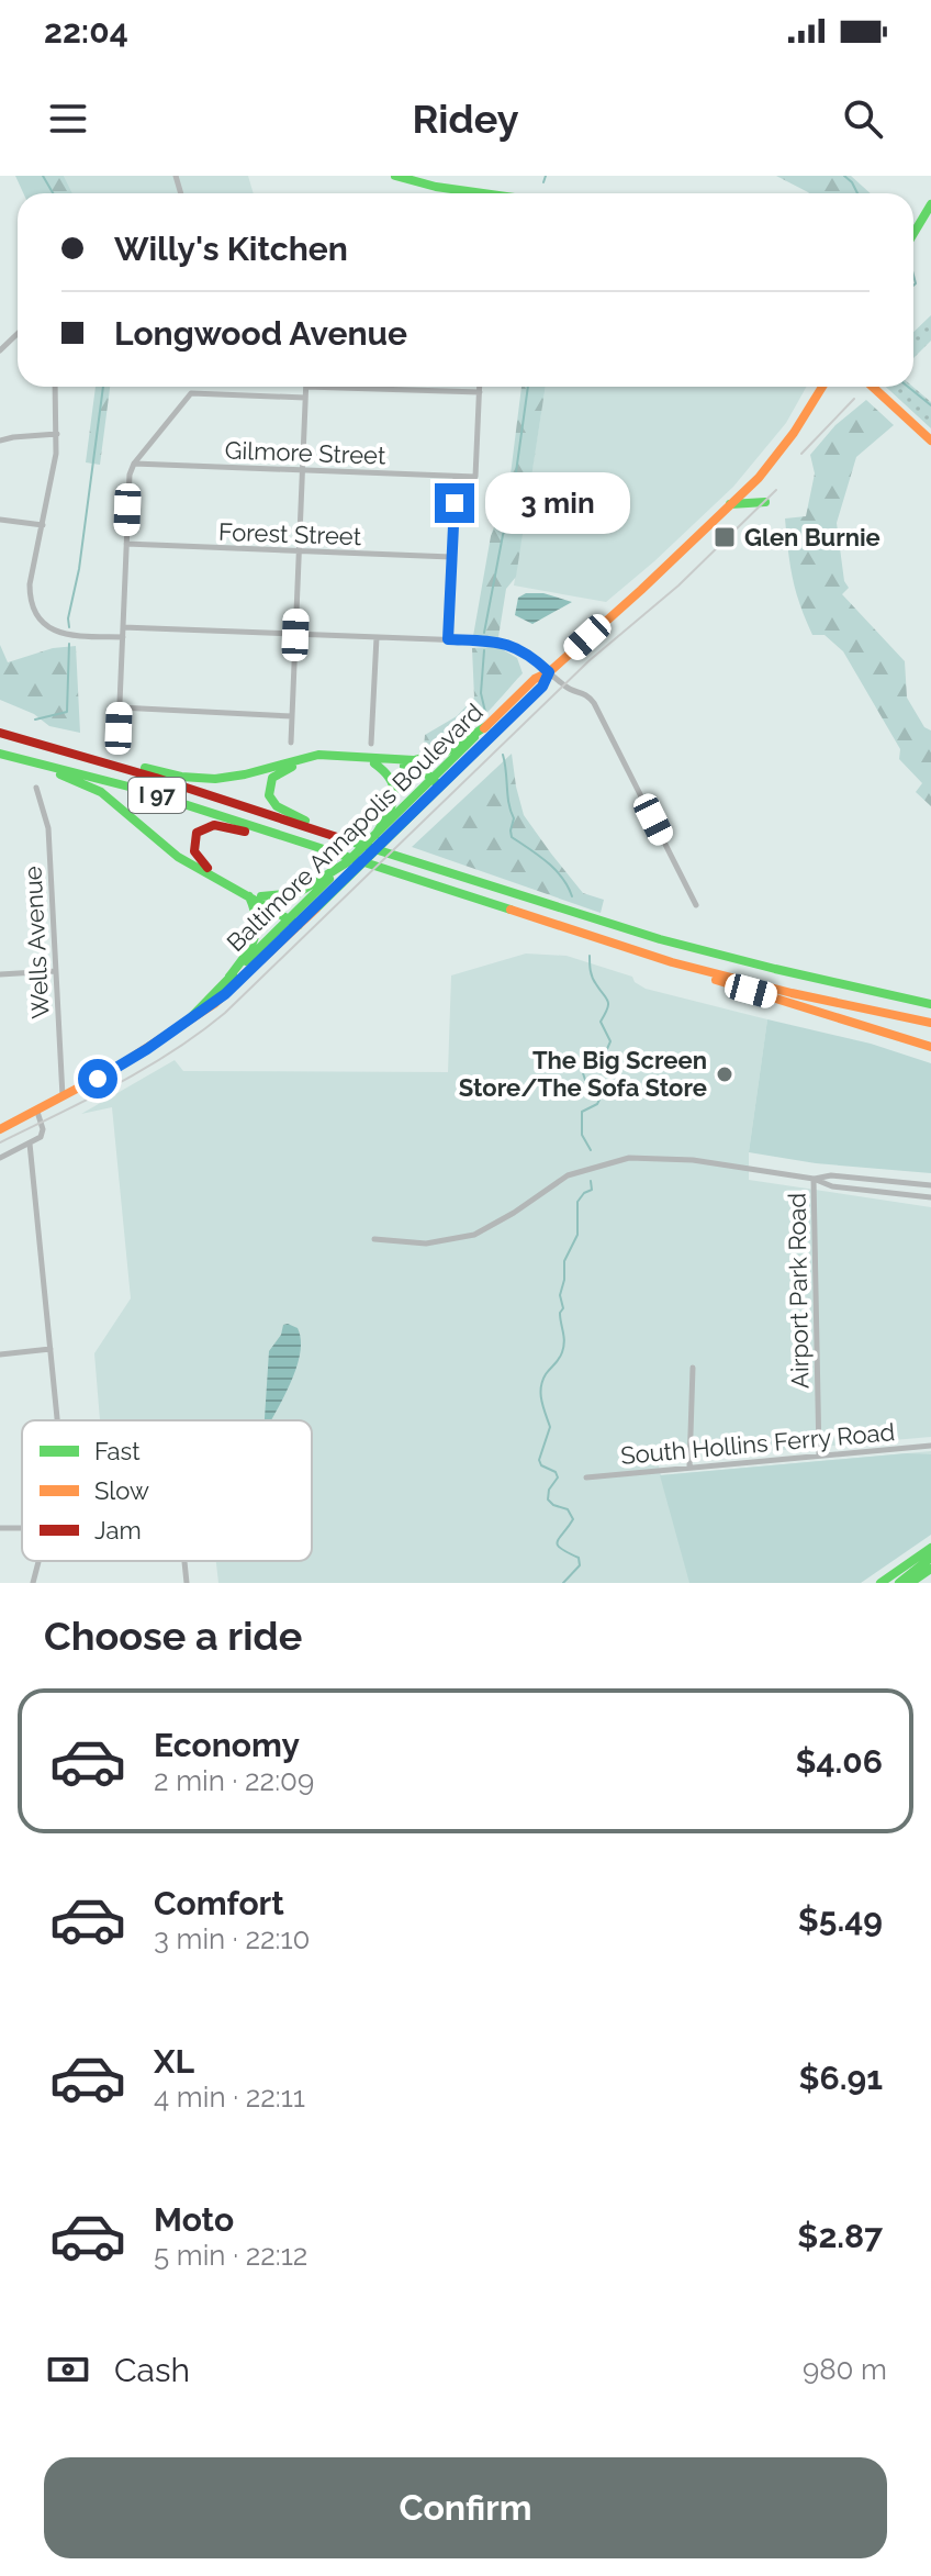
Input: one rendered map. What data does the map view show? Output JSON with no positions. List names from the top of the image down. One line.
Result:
{"streets":{"main road":["I 97","Baltimore Annapolis Boulevard"],"street":["Gilmore Street","Forest Street","Wells Avenue","Airport Park Road","South Hollins Ferry Road"]},"crossings":[["Baltimore Annapolis Boulevard","Wells Avenue"],["Airport Park Road","South Hollins Ferry Road"]],"places":{"transit":["Glen Burnie"],"other":["The Big Screen Store/The Sofa Store"]},"legend":["Fast","Slow","Jam"],"page":{"status":"22:04","header":"Ridey","banner":["Willy's Kitchen","Longwood Avenue"],"bubble":"3 min","heading":"Choose a ride","list":[{"name":"Economy","note":"2 min · 22:09","value":"$4.06"},{"name":"Comfort","note":"3 min · 22:10","value":"$5.49"},{"name":"XL","note":"4 min · 22:11","value":"$6.91"},{"name":"Moto","note":"5 min · 22:12","value":"$2.87"}],"pay":["Cash","980 m"],"buttons":"Confirm"}}
